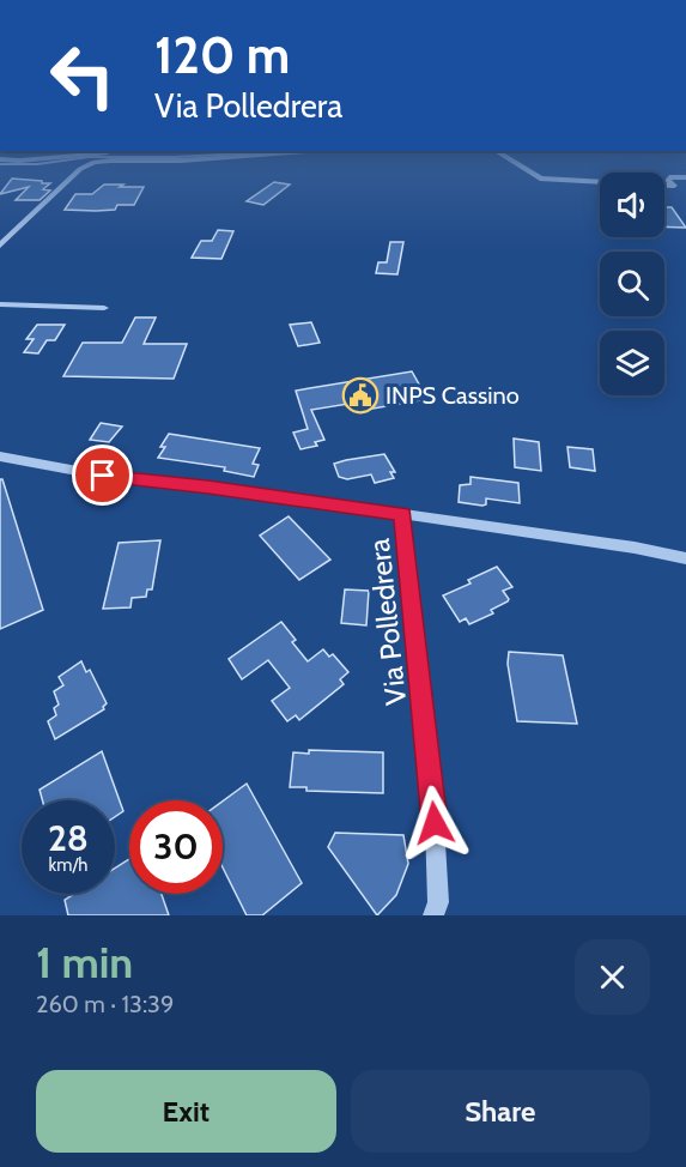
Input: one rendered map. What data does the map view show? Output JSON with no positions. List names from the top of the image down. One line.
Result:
{"streets":{"street":["Via Polledrera"]},"places":{"public building":["INPS Cassino"]},"page":{"turn":["120 m","Via Polledrera"],"speed":"28 km/h","limit":"30","heading":["1 min","260 m · 13:39"],"buttons":["Exit","Share"]}}
